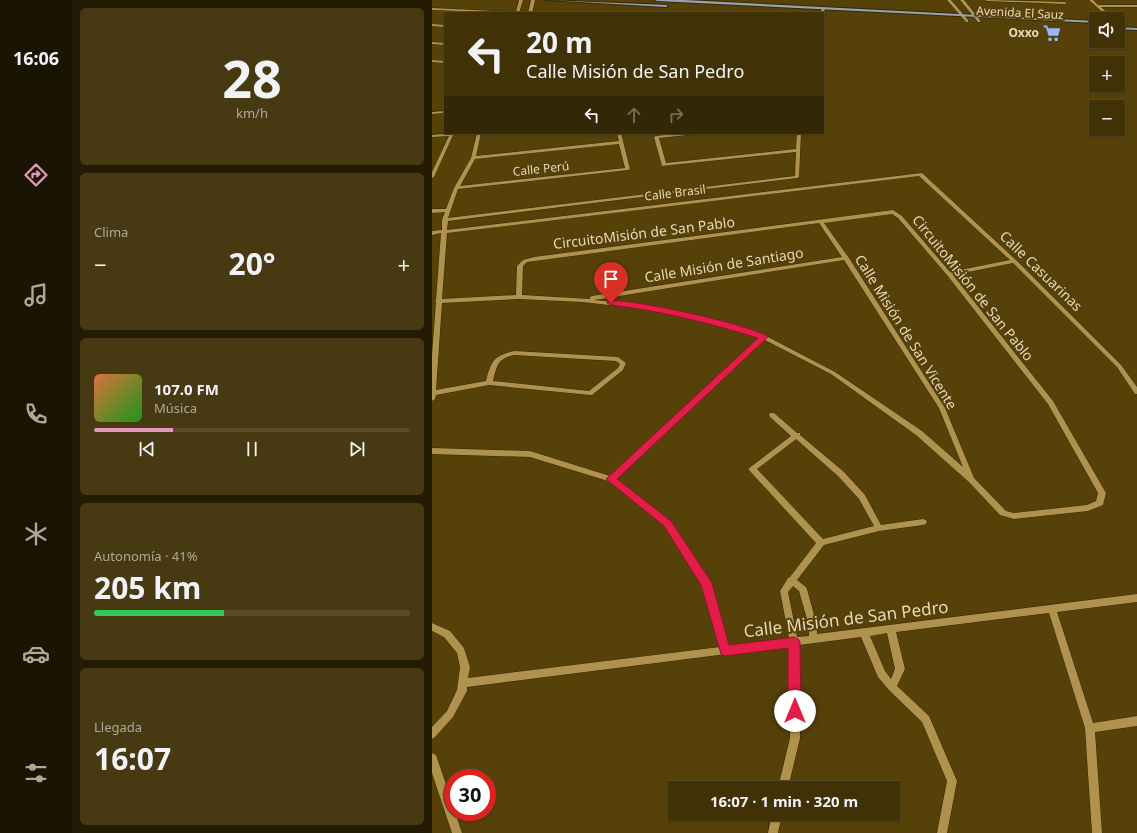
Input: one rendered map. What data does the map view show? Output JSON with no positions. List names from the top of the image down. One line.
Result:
{"streets":{"main road":["Avenida El Sauz"],"street":["Calle Perú","Calle Brasil","CircuitoMisión de San Pablo","Calle Misión de Santiago","Calle Casuarinas","Calle Misión de San Vicente","Calle Misión de San Pedro"]},"crossings":[["Calle Brasil","Calle Casuarinas"],["CircuitoMisión de San Pablo","Calle Misión de San Vicente"],["Calle Misión de Santiago","Calle Misión de San Vicente"]],"places":{"supermarket":["Oxxo"]},"page":{"tabs":"16:06","tile":[["28","km/h"],"Clima",["Autonomía · 41%","205 km"],["Llegada","16:07"]],"map_buttons":["+","−"],"turn":["20 m","Calle Misión de San Pedro"],"heat":["−","20°","+"],"song":["107.0 FM","Música"],"limit":"30","trip":"16:07 · 1 min · 320 m"}}
